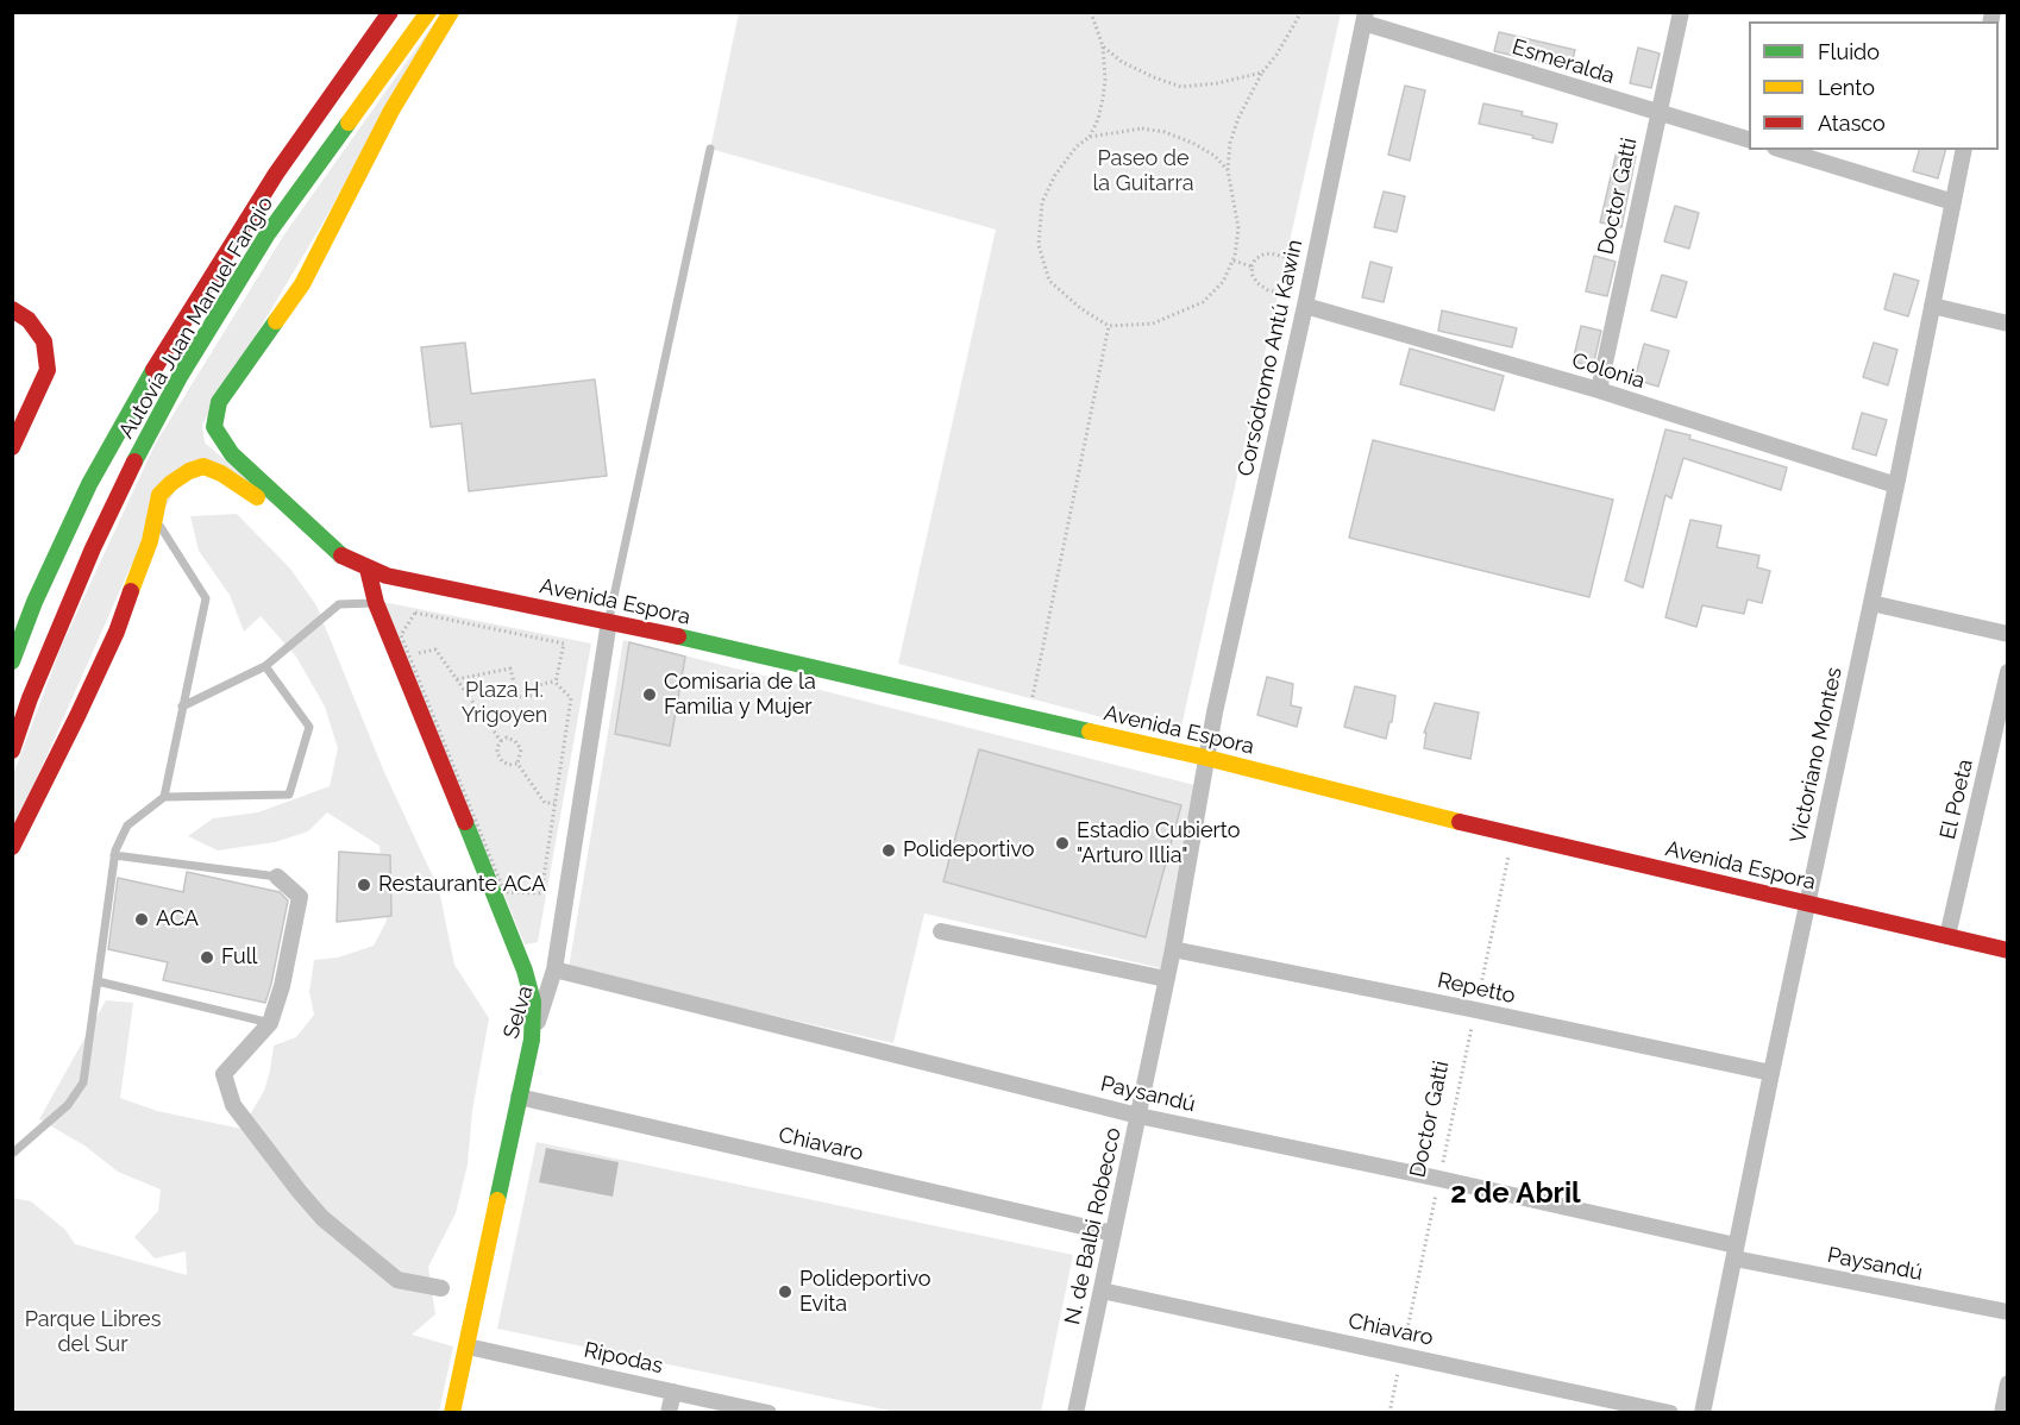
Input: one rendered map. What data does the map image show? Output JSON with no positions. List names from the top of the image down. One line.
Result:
{"streets":{"main road":["Autovía Juan Manuel Fangio","Avenida Espora","Selva"],"street":["Esmeralda","Doctor Gatti","Corsódromo Antú Kawin","Colonia","Victoriano Montes","El Poeta","Repetto","Paysandú","Chiavaro","N. de Balbi Robecco","Ripodas"]},"crossings":[["Esmeralda","Doctor Gatti"],["Esmeralda","Corsódromo Antú Kawin"],["Doctor Gatti","Colonia"],["Doctor Gatti","Avenida Espora"],["Doctor Gatti","Repetto"],["Doctor Gatti","Paysandú"],["Doctor Gatti","Chiavaro"],["Corsódromo Antú Kawin","Colonia"],["Corsódromo Antú Kawin","N. de Balbi Robecco"],["Colonia","Victoriano Montes"],["Avenida Espora","Victoriano Montes"],["Avenida Espora","El Poeta"],["Avenida Espora","Selva"],["Avenida Espora","N. de Balbi Robecco"],["Victoriano Montes","Repetto"],["Victoriano Montes","Paysandú"],["Repetto","N. de Balbi Robecco"],["Selva","Paysandú"],["Selva","Chiavaro"],["Selva","Ripodas"],["Paysandú","N. de Balbi Robecco"],["Chiavaro","N. de Balbi Robecco"]],"districts":["2 de Abril"],"parks":["Paseo de la Guitarra","Plaza H. Yrigoyen","Parque Libres del Sur"],"places":["Comisaria de la Familia y Mujer","Estadio Cubierto \"Arturo Illia\"","Polideportivo","Restaurante ACA","ACA","Full","Polideportivo Evita"],"legend":["Fluido","Lento","Atasco"]}
